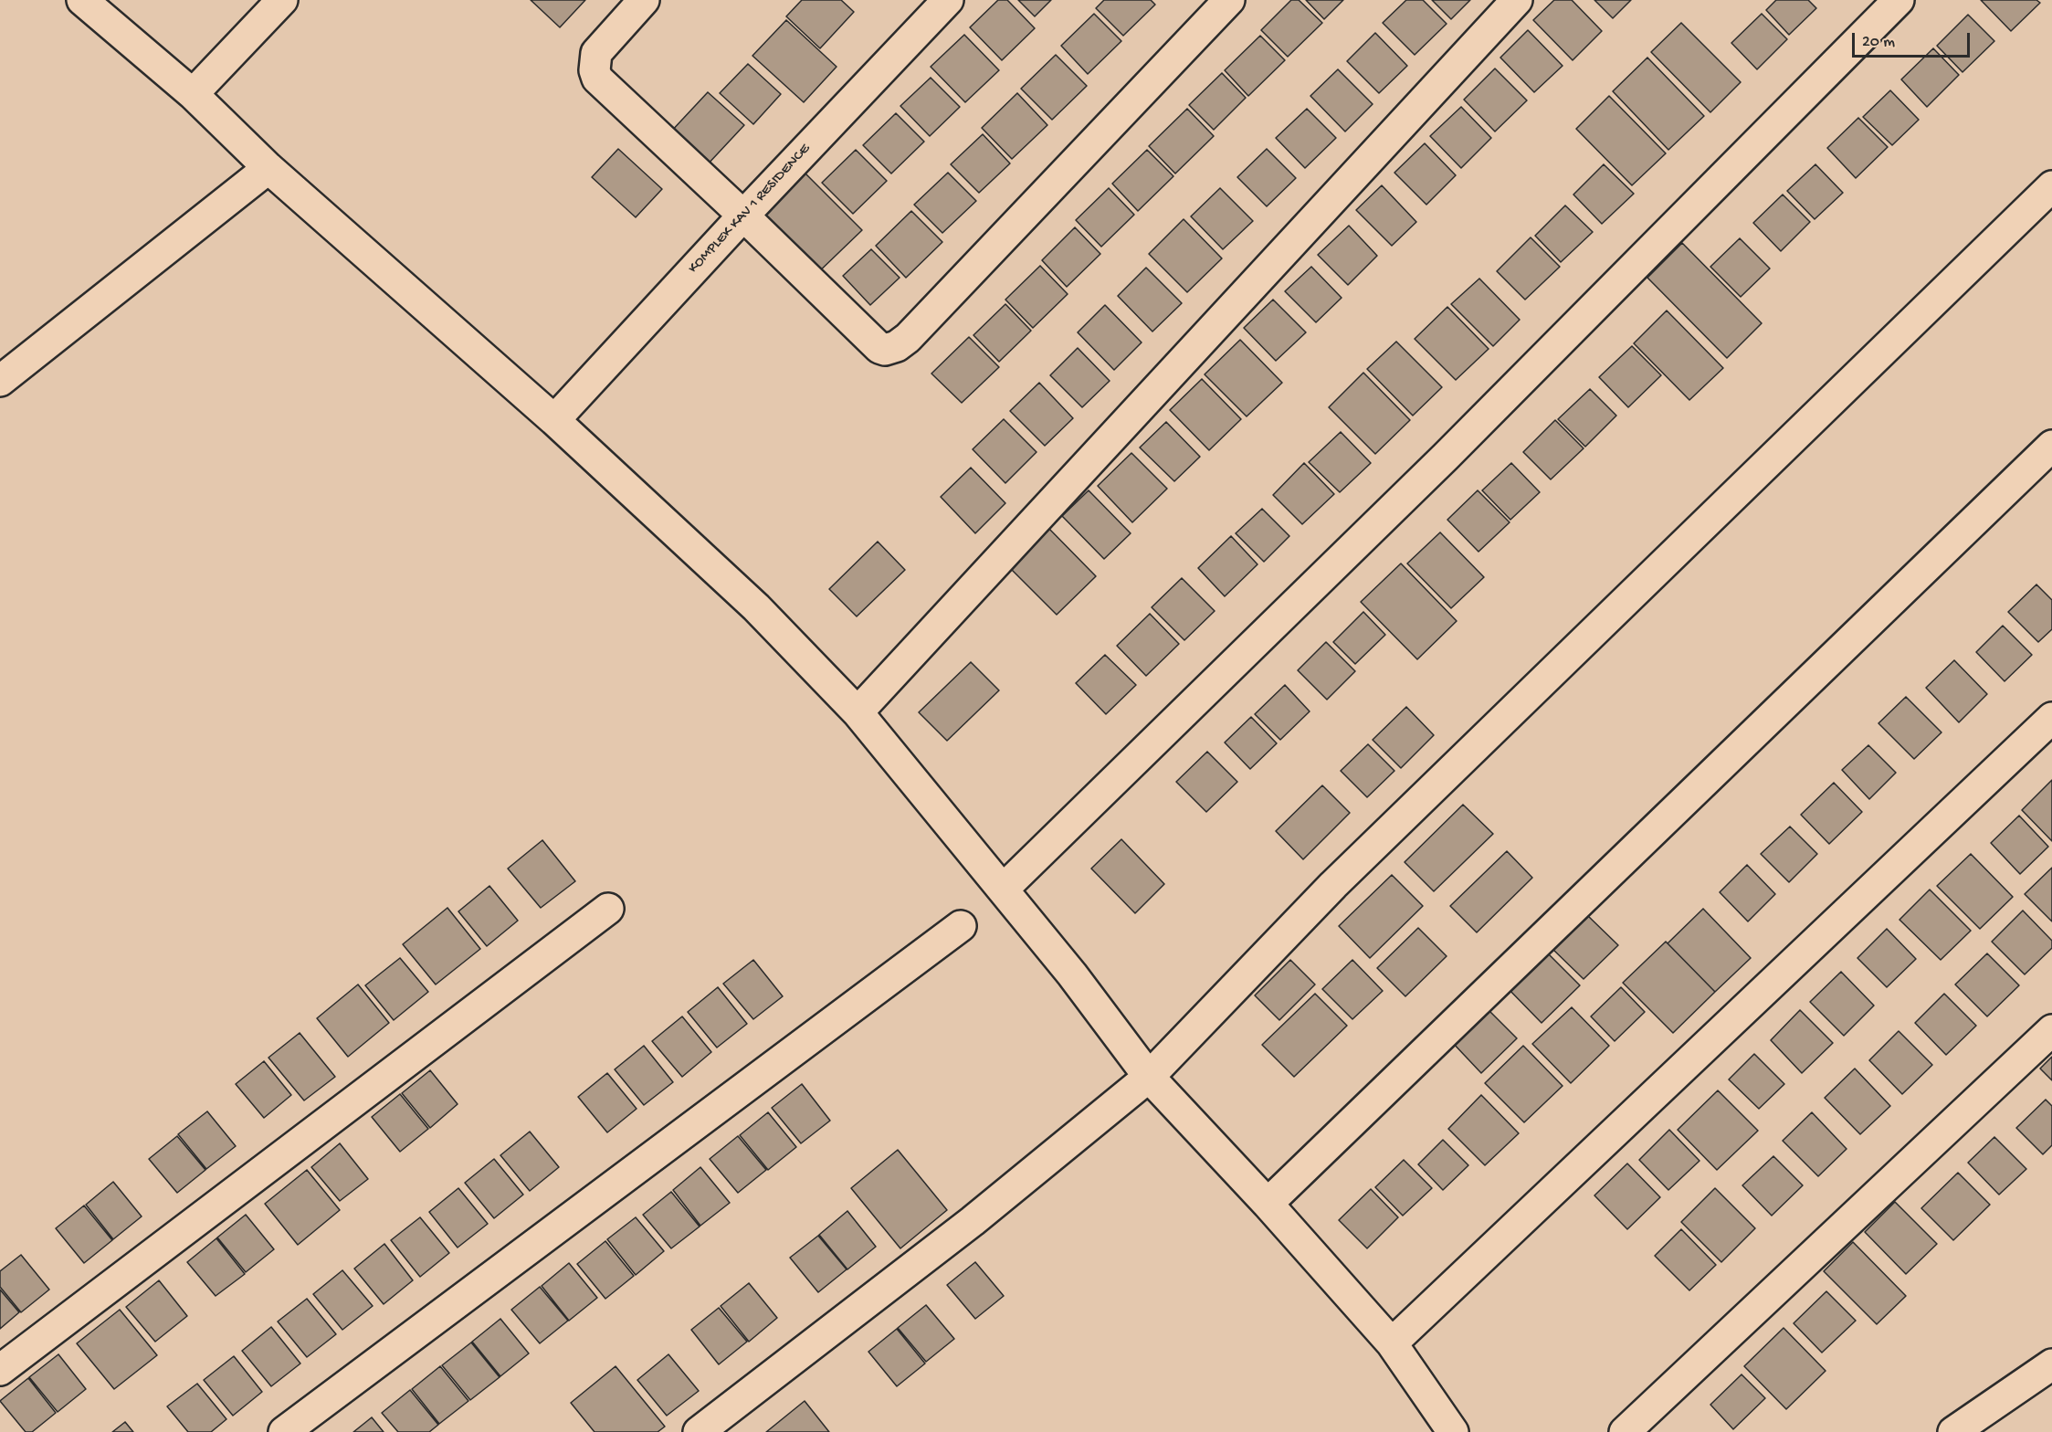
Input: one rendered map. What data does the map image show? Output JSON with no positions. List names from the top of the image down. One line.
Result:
{"streets":{"street":["KOMPLEK KAV 1 RESIDENCE"]},"scale_bar":"20 m"}
